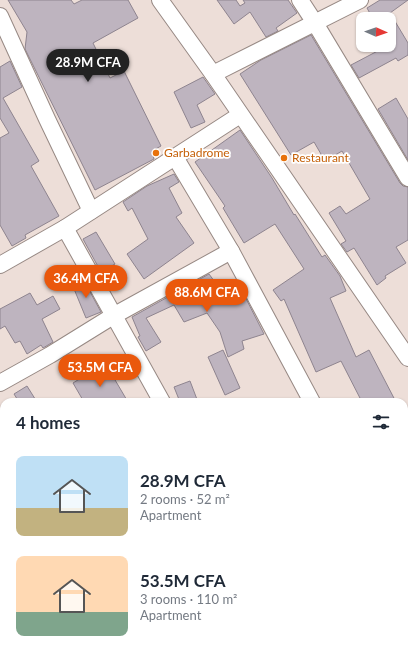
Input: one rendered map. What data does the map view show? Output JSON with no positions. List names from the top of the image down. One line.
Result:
{"places":["Garbadrome","Restaurant"],"north":"right","page":{"price":["28.9M CFA","36.4M CFA","88.6M CFA","53.5M CFA"],"heading":"4 homes","list":[{"name":"28.9M CFA","note":"2 rooms · 52 m² · Apartment"},{"name":"53.5M CFA","note":"3 rooms · 110 m² · Apartment"}]}}
